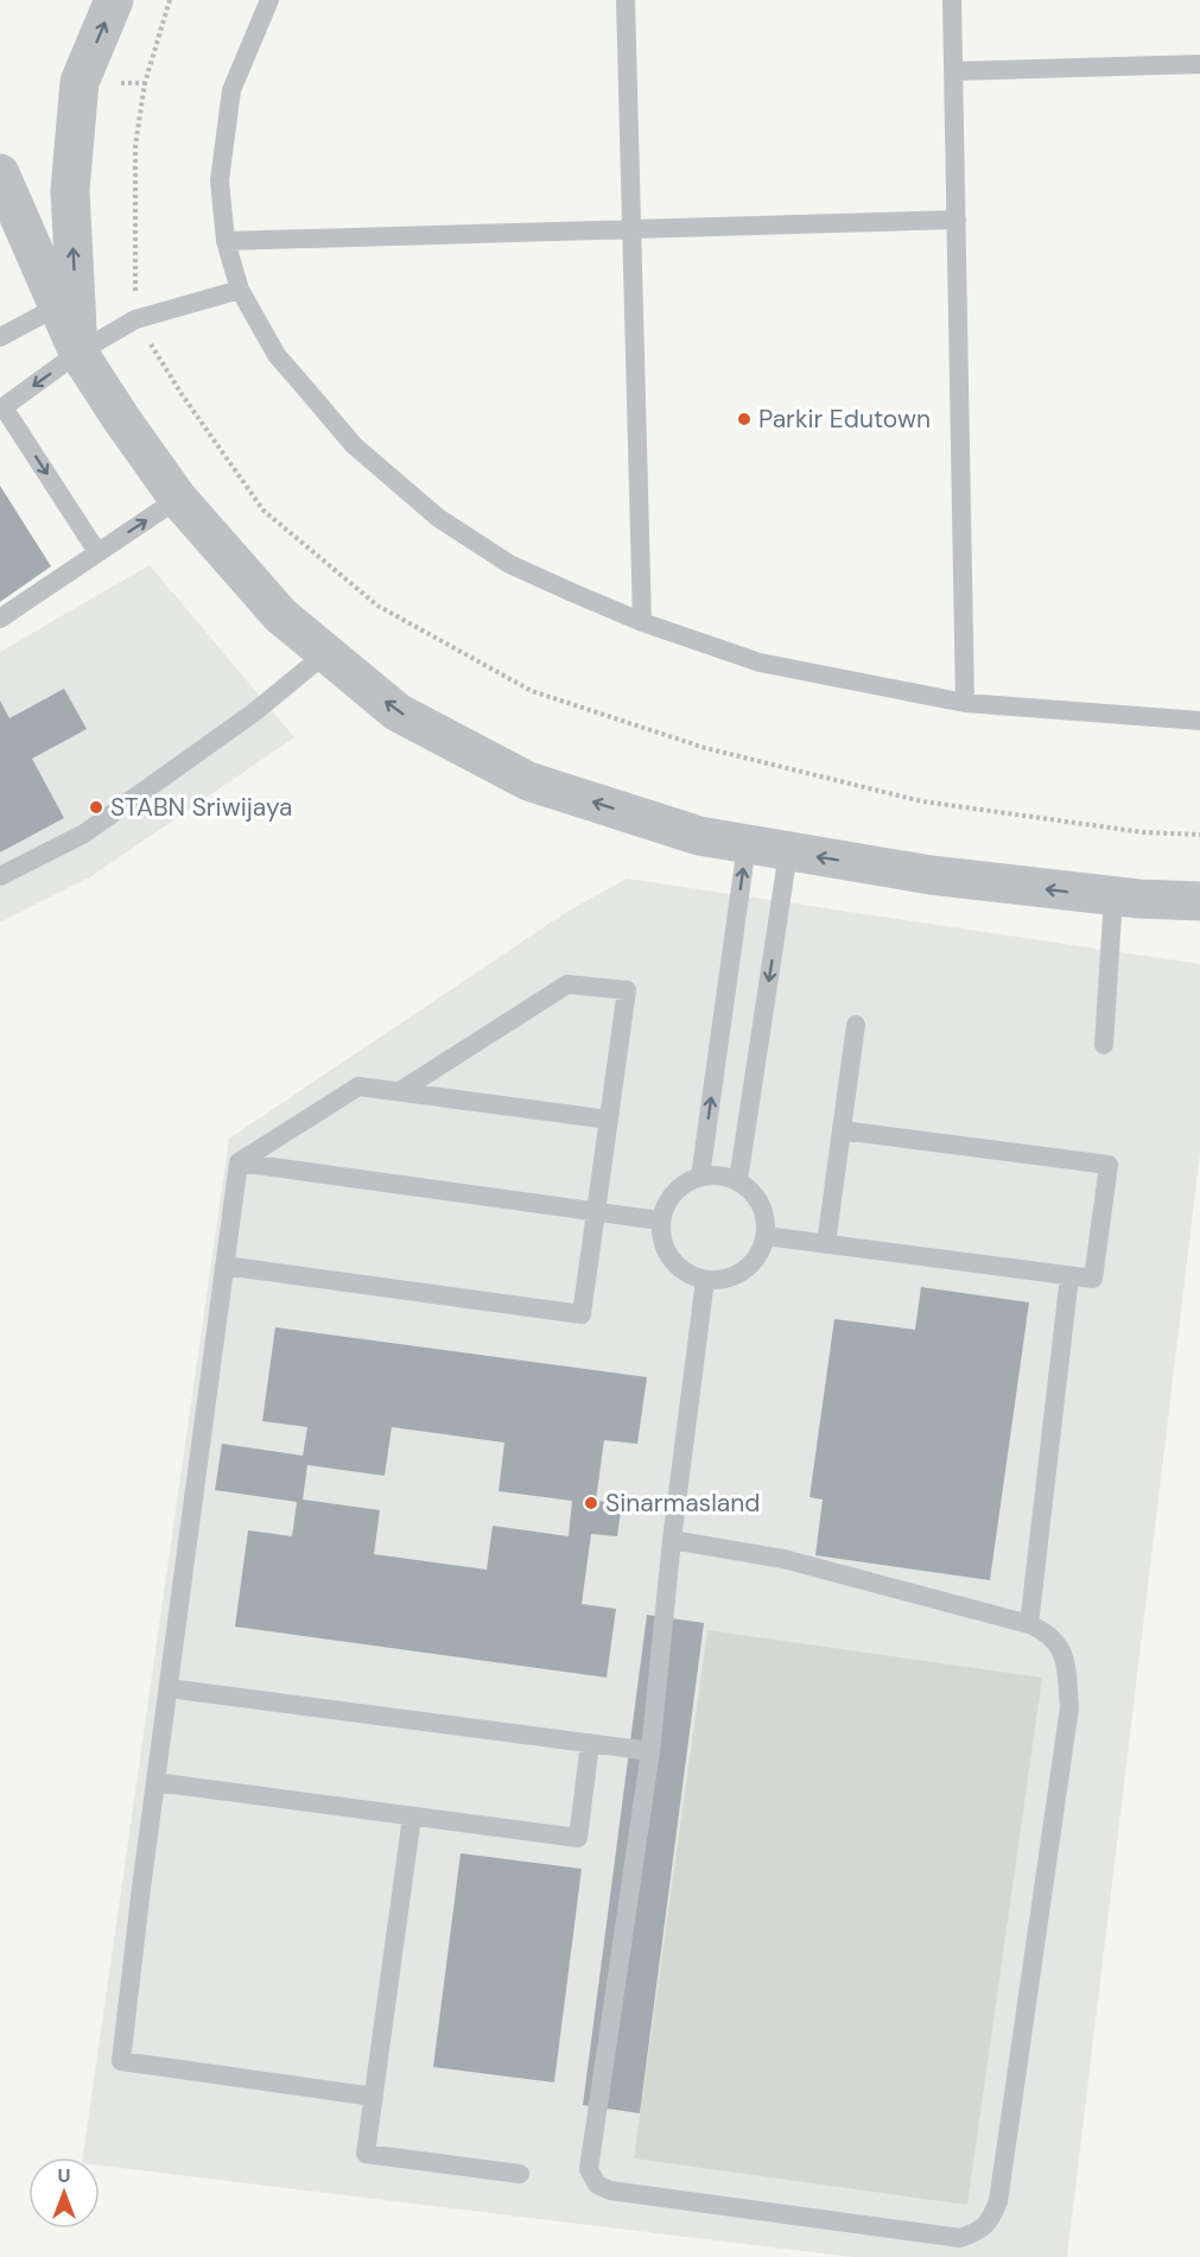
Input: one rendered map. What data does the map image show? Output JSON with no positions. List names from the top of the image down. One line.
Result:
{"places":["Parkir Edutown","STABN Sriwijaya","Sinarmasland"],"north":"top"}
